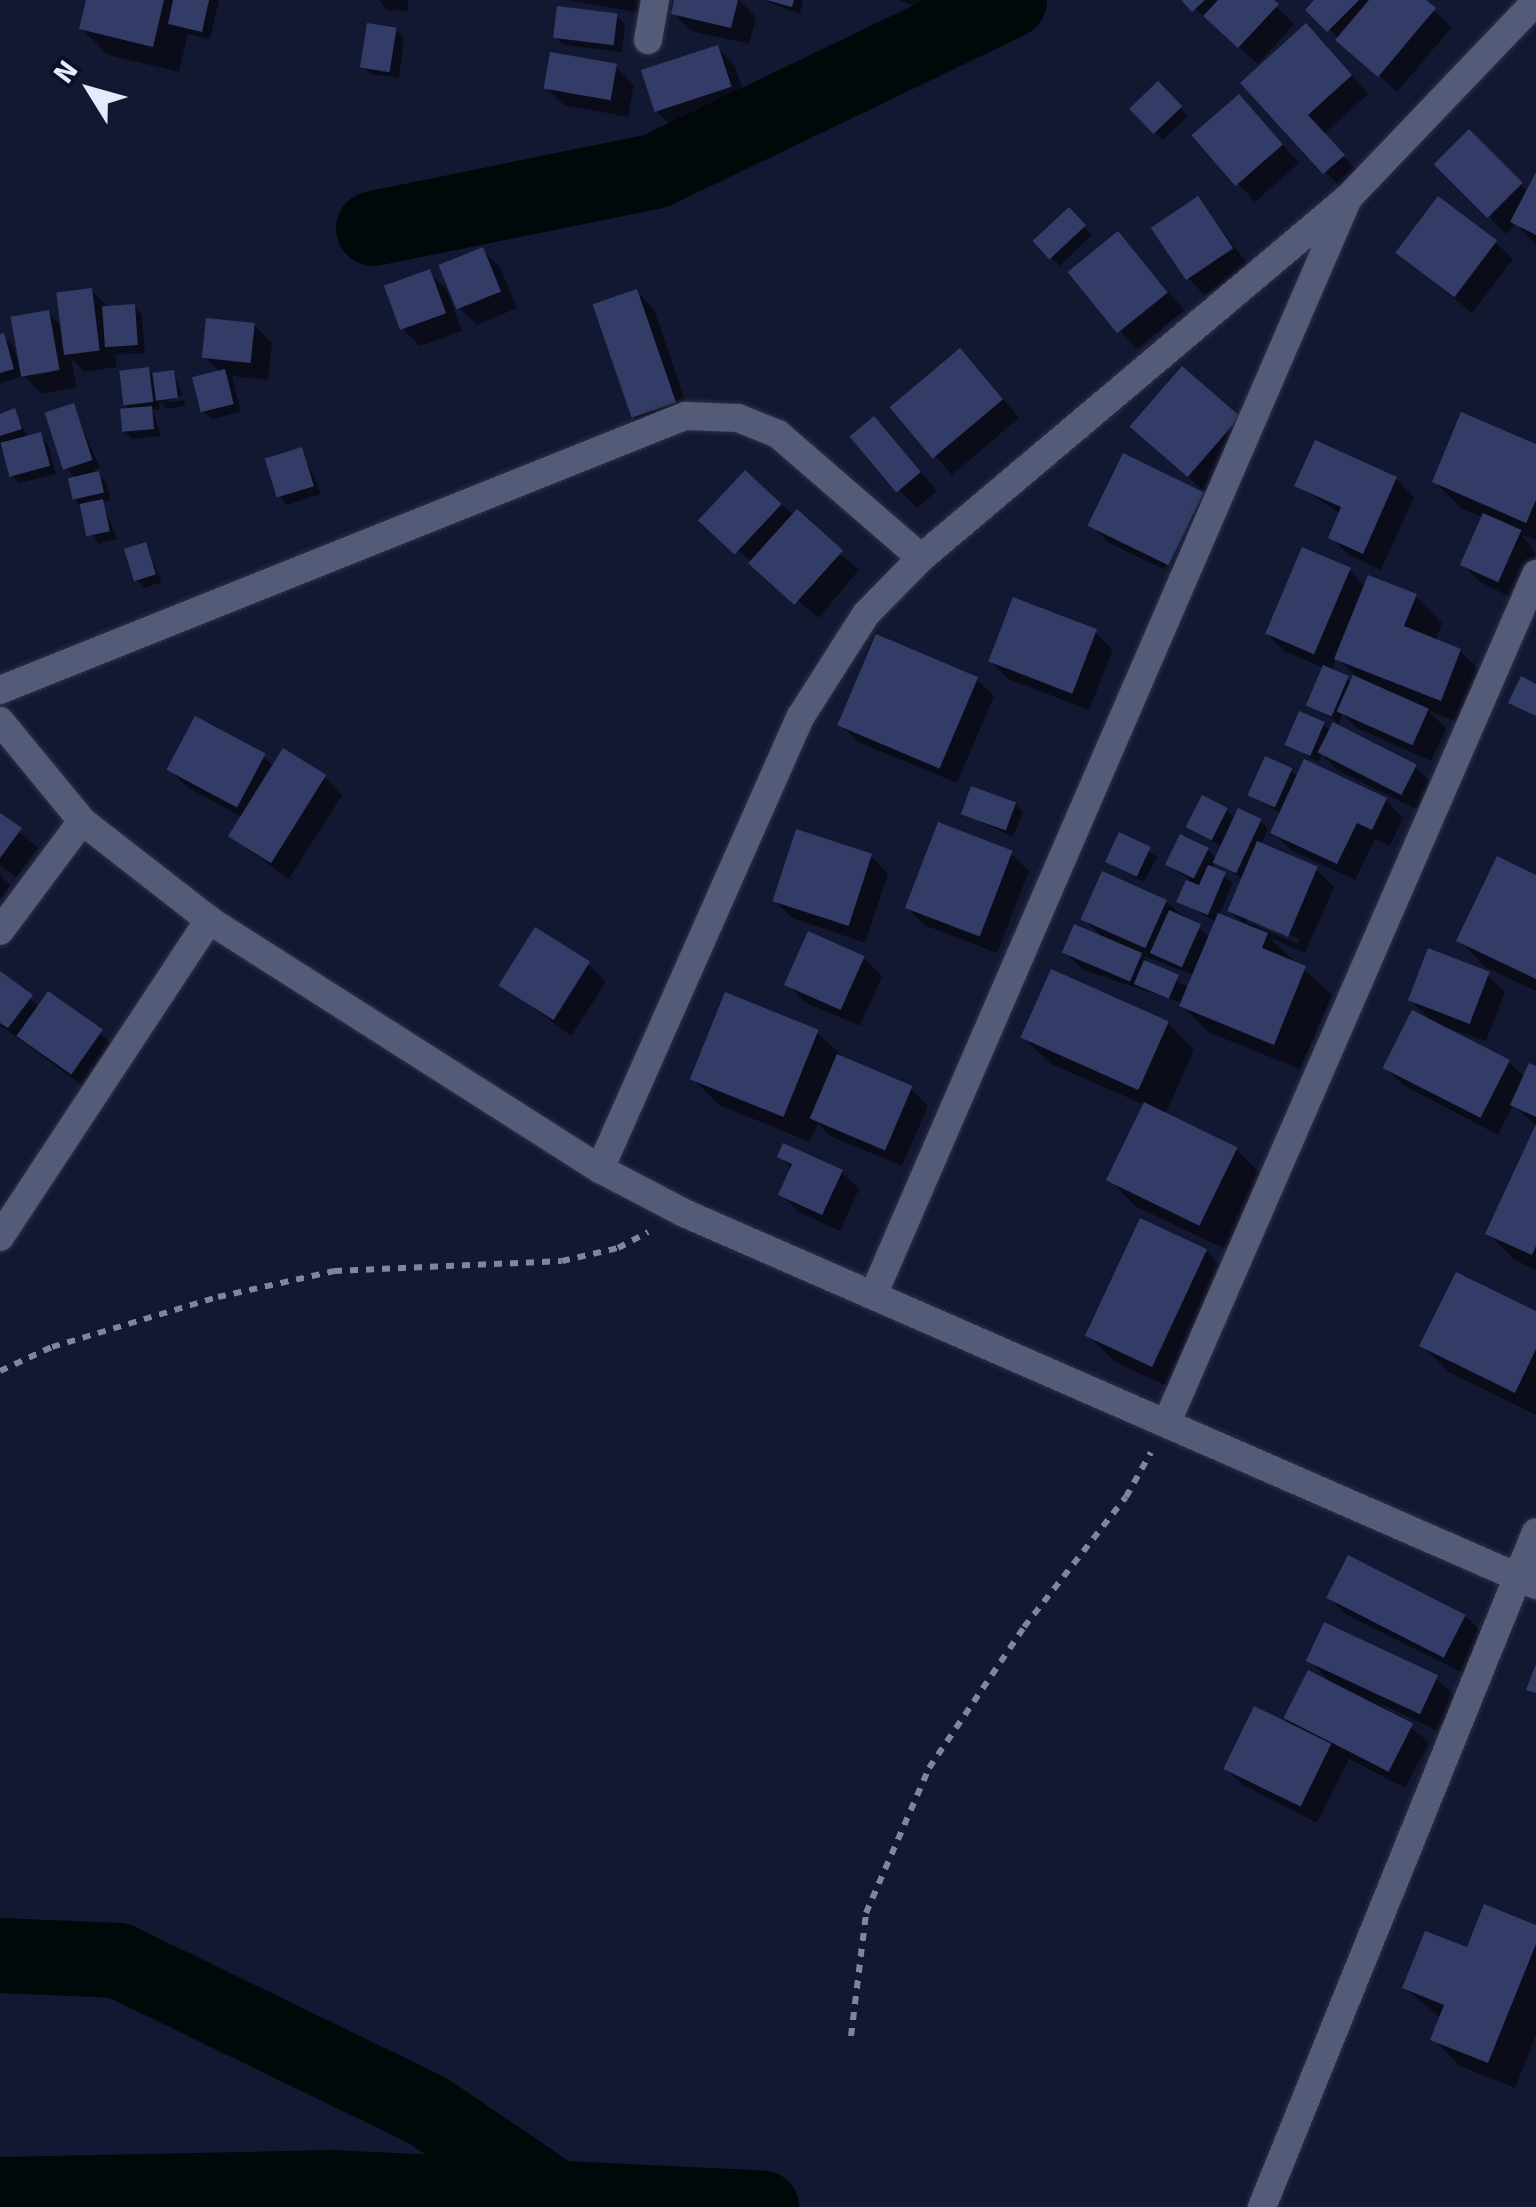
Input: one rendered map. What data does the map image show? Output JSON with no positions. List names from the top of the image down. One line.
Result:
{"north":"top left"}
